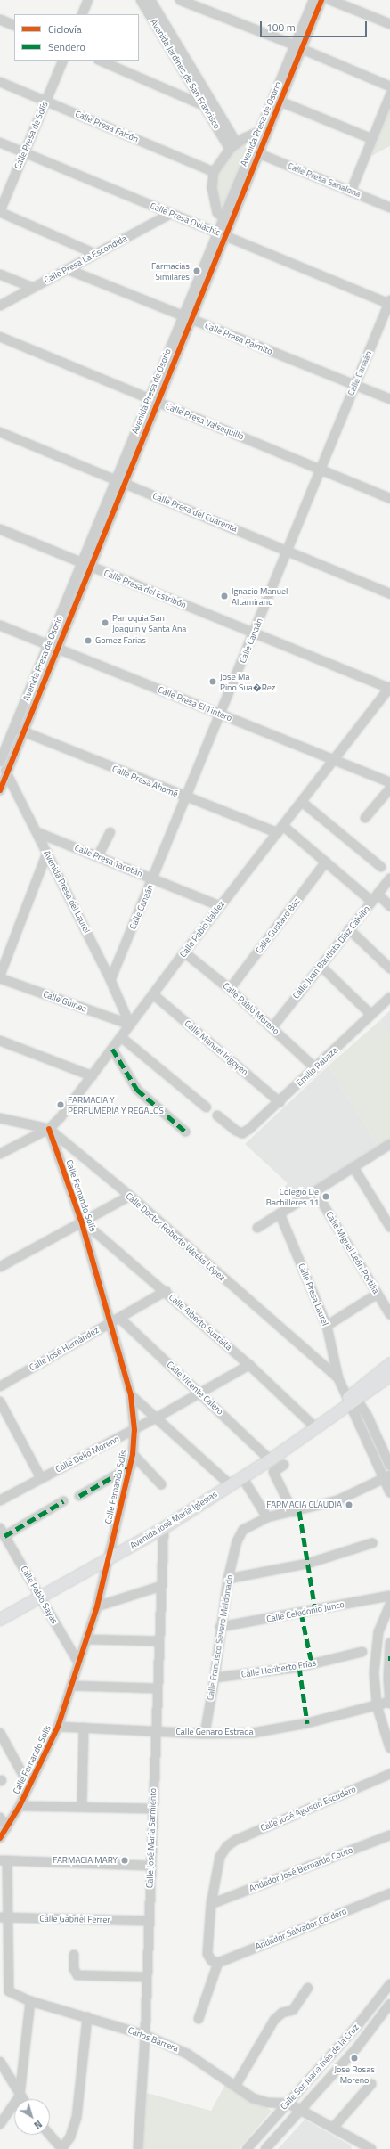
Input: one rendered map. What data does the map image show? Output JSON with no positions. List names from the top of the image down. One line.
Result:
{"streets":{"main road":["Avenida José María Iglesias"],"street":["Avenida Jardines de San Francisco","Avenida Presa de Osorio","Calle Presa Falcón","Calle Presa de Solís","Calle Presa Sanalona","Calle Presa Oviachic","Calle Presa La Escondida","Calle Presa Palmito","Calle Canaán","Calle Presa Valsequillo","Calle Presa del Cuarenta","Calle Presa del Estribón","Calle Presa El Tintero","Calle Presa Ahomé","Calle Presa Tacotán","Avenida Presa del Laurel","Calle Gustavo Baz","Calle Pablo Valdez","Calle Juan Bautista Díaz Calvillo","Calle Guinea","Calle Pablo Moreno","Calle Manuel Irigoyen","Emilio Rabaza","Calle Fernando Solís","Calle Doctor Roberto Weeks López","Calle Miguel León Portilla","Calle Presa Laurel","Calle Alberto Sustaita","Calle José Hernández","Calle Vicente Calero","Calle Delio Moreno","Calle Pablo Sayas","Calle Celedonio Junco","Calle Francisco Severo Maldonado","Calle Heriberto Frías","Calle Genaro Estrada","Calle José Agustín Escudero","Calle José María Sarmiento","Andador José Bernardo Couto","Calle Gabriel Ferrer","Andador Salvador Cordero","Carlos Barrera","Calle Sor Juana Inés de la Cruz"]},"crossings":[["Avenida Jardines de San Francisco","Avenida Presa de Osorio"],["Avenida Presa de Osorio","Calle Presa Falcón"],["Avenida Presa de Osorio","Calle Presa Sanalona"],["Avenida Presa de Osorio","Calle Presa Oviachic"],["Avenida Presa de Osorio","Calle Presa Palmito"],["Avenida Presa de Osorio","Calle Presa Valsequillo"],["Avenida Presa de Osorio","Calle Presa del Cuarenta"],["Avenida Presa de Osorio","Calle Presa del Estribón"],["Avenida Presa de Osorio","Calle Presa El Tintero"],["Avenida Presa de Osorio","Calle Presa Ahomé"],["Avenida Presa de Osorio","Avenida Presa del Laurel"],["Calle Presa Falcón","Calle Presa de Solís"],["Calle Presa de Solís","Calle Presa Oviachic"],["Calle Presa Oviachic","Calle Presa La Escondida"],["Calle Presa Oviachic","Calle Canaán"],["Calle Presa La Escondida","Calle Presa Palmito"],["Calle Presa Palmito","Calle Canaán"],["Calle Canaán","Calle Presa Valsequillo"],["Calle Canaán","Calle Presa del Cuarenta"],["Calle Canaán","Calle Presa del Estribón"],["Calle Canaán","Calle Presa El Tintero"],["Calle Canaán","Calle Presa Ahomé"],["Calle Canaán","Calle Presa Tacotán"],["Calle Canaán","Avenida Presa del Laurel"],["Calle Presa del Estribón","Calle Pablo Valdez"],["Calle Presa El Tintero","Calle Pablo Valdez"],["Calle Presa Ahomé","Calle Gustavo Baz"],["Calle Presa Ahomé","Calle Pablo Valdez"],["Calle Presa Ahomé","Calle Juan Bautista Díaz Calvillo"],["Calle Presa Tacotán","Avenida Presa del Laurel"],["Calle Presa Tacotán","Calle Pablo Valdez"],["Avenida Presa del Laurel","Calle Pablo Valdez"],["Avenida Presa del Laurel","Calle Guinea"],["Calle Gustavo Baz","Calle Pablo Moreno"],["Calle Pablo Valdez","Calle Guinea"],["Calle Pablo Valdez","Calle Pablo Moreno"],["Calle Pablo Valdez","Calle Manuel Irigoyen"],["Calle Pablo Valdez","Calle Fernando Solís"],["Calle Pablo Valdez","Calle Doctor Roberto Weeks López"],["Calle Juan Bautista Díaz Calvillo","Calle Pablo Moreno"],["Calle Pablo Moreno","Emilio Rabaza"],["Calle Manuel Irigoyen","Emilio Rabaza"],["Calle Fernando Solís","Calle Doctor Roberto Weeks López"],["Calle Fernando Solís","Calle Alberto Sustaita"],["Calle Fernando Solís","Calle José Hernández"],["Calle Fernando Solís","Calle Vicente Calero"],["Calle Fernando Solís","Calle Delio Moreno"],["Calle Fernando Solís","Avenida José María Iglesias"],["Calle Fernando Solís","Calle Pablo Sayas"],["Calle Fernando Solís","Calle Genaro Estrada"],["Calle Doctor Roberto Weeks López","Calle Presa Laurel"],["Calle Alberto Sustaita","Calle José Hernández"],["Calle Alberto Sustaita","Calle Delio Moreno"],["Calle Alberto Sustaita","Avenida José María Iglesias"],["Calle José Hernández","Calle Vicente Calero"],["Calle Vicente Calero","Calle Delio Moreno"],["Calle Vicente Calero","Avenida José María Iglesias"],["Avenida José María Iglesias","Calle Pablo Sayas"],["Avenida José María Iglesias","Calle José María Sarmiento"],["Calle Celedonio Junco","Calle Francisco Severo Maldonado"],["Calle Francisco Severo Maldonado","Calle Heriberto Frías"],["Calle Francisco Severo Maldonado","Calle Genaro Estrada"],["Calle Genaro Estrada","Calle José María Sarmiento"],["Calle José Agustín Escudero","Andador José Bernardo Couto"],["Calle José María Sarmiento","Calle Gabriel Ferrer"],["Calle José María Sarmiento","Carlos Barrera"],["Calle Gabriel Ferrer","Carlos Barrera"],["Carlos Barrera","Calle Sor Juana Inés de la Cruz"]],"places":["Farmacias Similares","Ignacio Manuel Altamirano","Parroquia San Joaquin y Santa Ana","Gomez Farias","Jose Ma Pino Sua�Rez","FARMACIA Y PERFUMERIA Y REGALOS","Colegio De Bachilleres 11","FARMACIA CLAUDIA","FARMACIA MARY","Jose Rosas Moreno"],"legend":["Ciclovía","Sendero"],"scale_bar":"100 m","north":"bottom right"}
